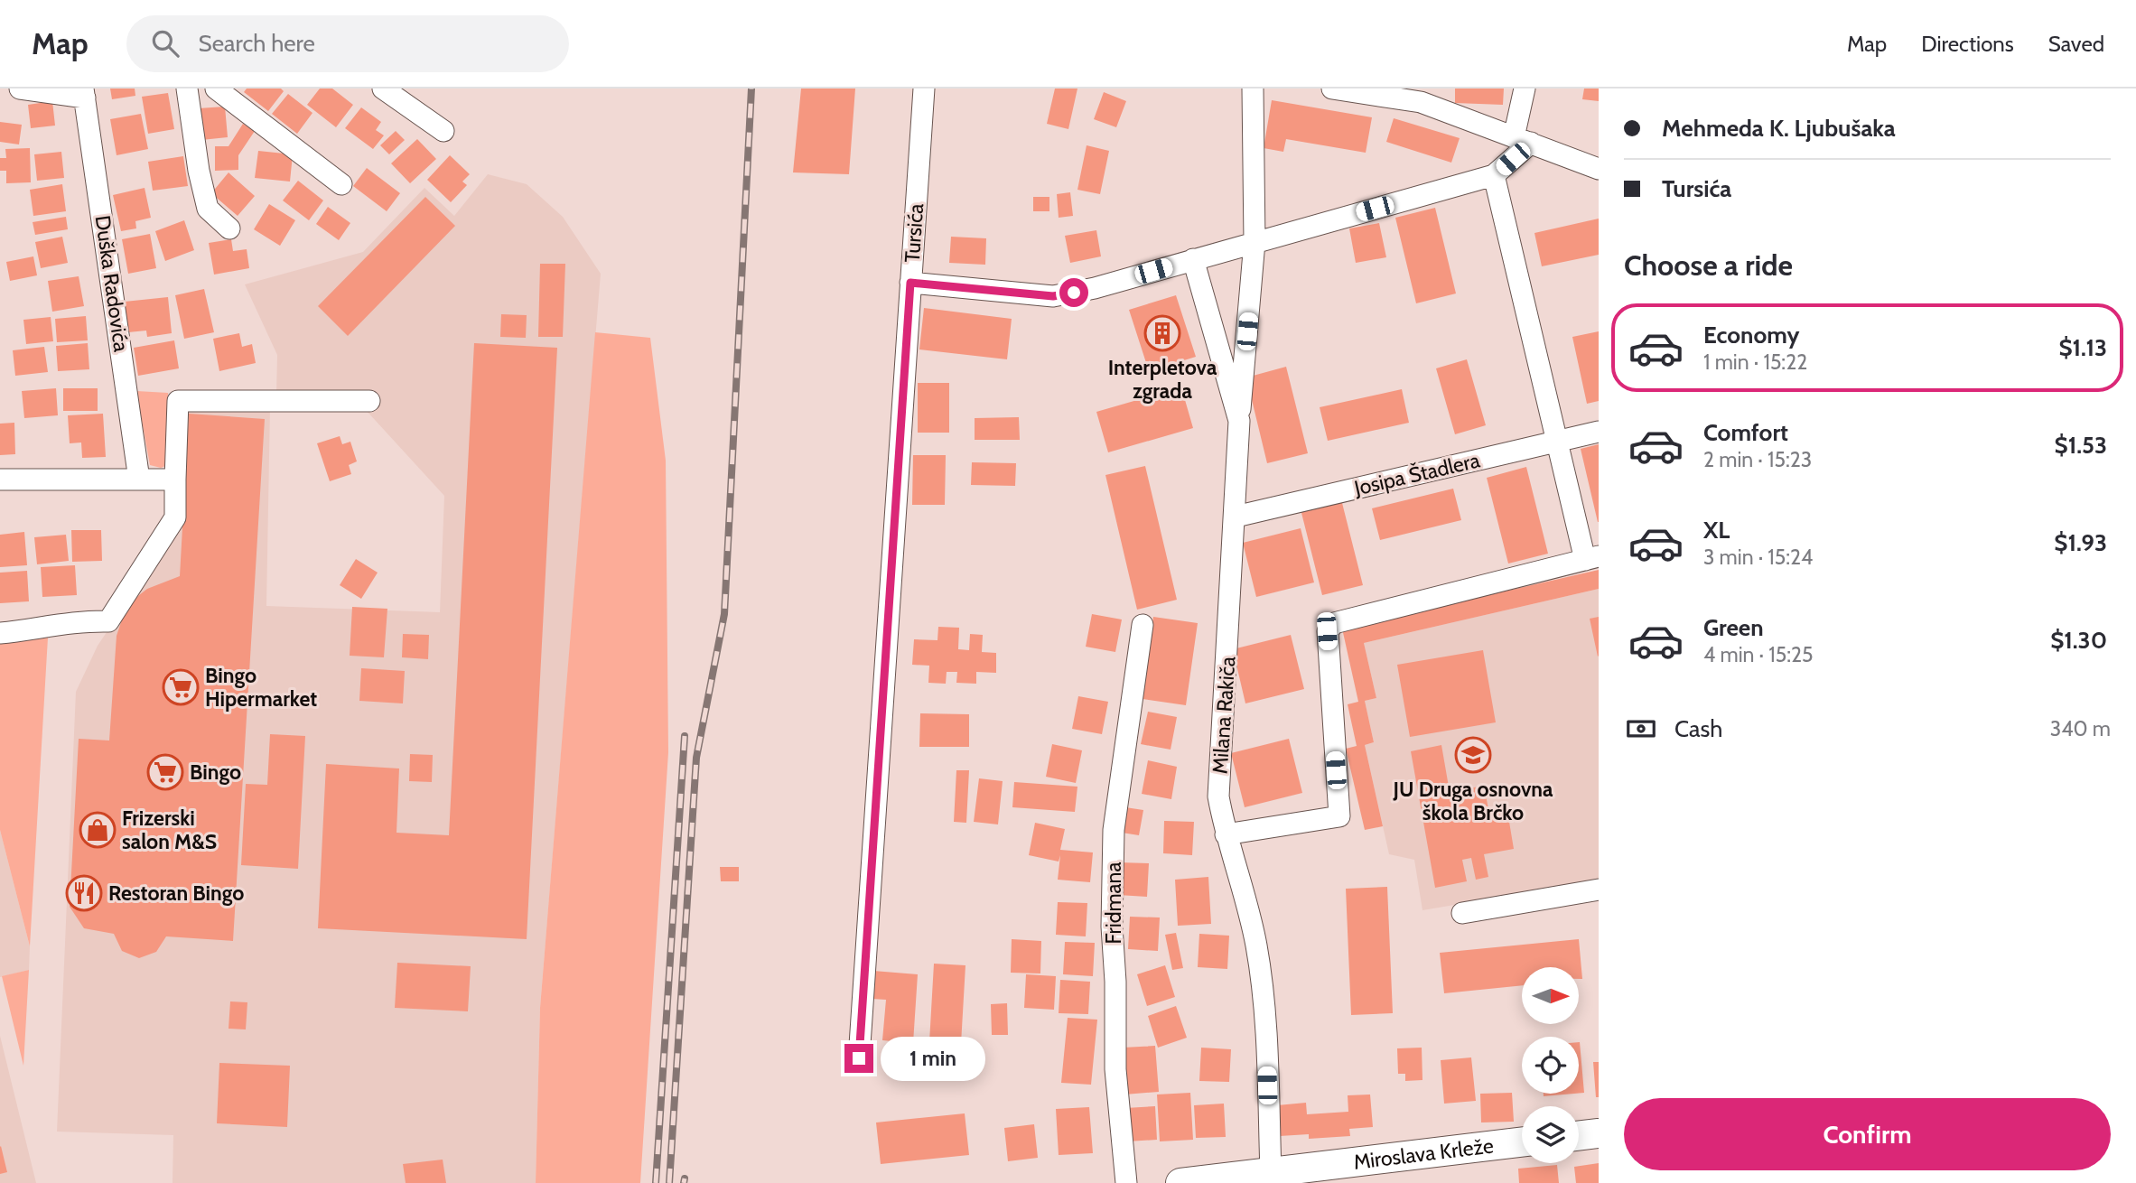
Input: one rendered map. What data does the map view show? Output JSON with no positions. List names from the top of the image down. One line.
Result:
{"streets":{"main road":["Miroslava Krleže"],"street":["Tursića","Duška Radovića","Josipa Štadlera","Milana Rakiča","Fridmana"]},"crossings":[["Josipa Štadlera","Milana Rakiča"],["Milana Rakiča","Miroslava Krleže"]],"places":{"building":["Interpletova zgrada"],"supermarket":["Bingo Hipermarket","Bingo"],"school or university":["JU Druga osnovna škola Brčko"],"shop":["Frizerski salon M&S"],"restaurant":["Restoran Bingo"]},"north":"right","page":{"header":"Map","search":"Search here","nav":["Map","Directions","Saved"],"banner":["Mehmeda K. Ljubušaka","Tursića"],"heading":"Choose a ride","list":[{"name":"Economy","note":"1 min · 15:22","value":"$1.13"},{"name":"Comfort","note":"2 min · 15:23","value":"$1.53"},{"name":"XL","note":"3 min · 15:24","value":"$1.93"},{"name":"Green","note":"4 min · 15:25","value":"$1.30"}],"pay":["Cash","340 m"],"bubble":"1 min","buttons":"Confirm"}}
